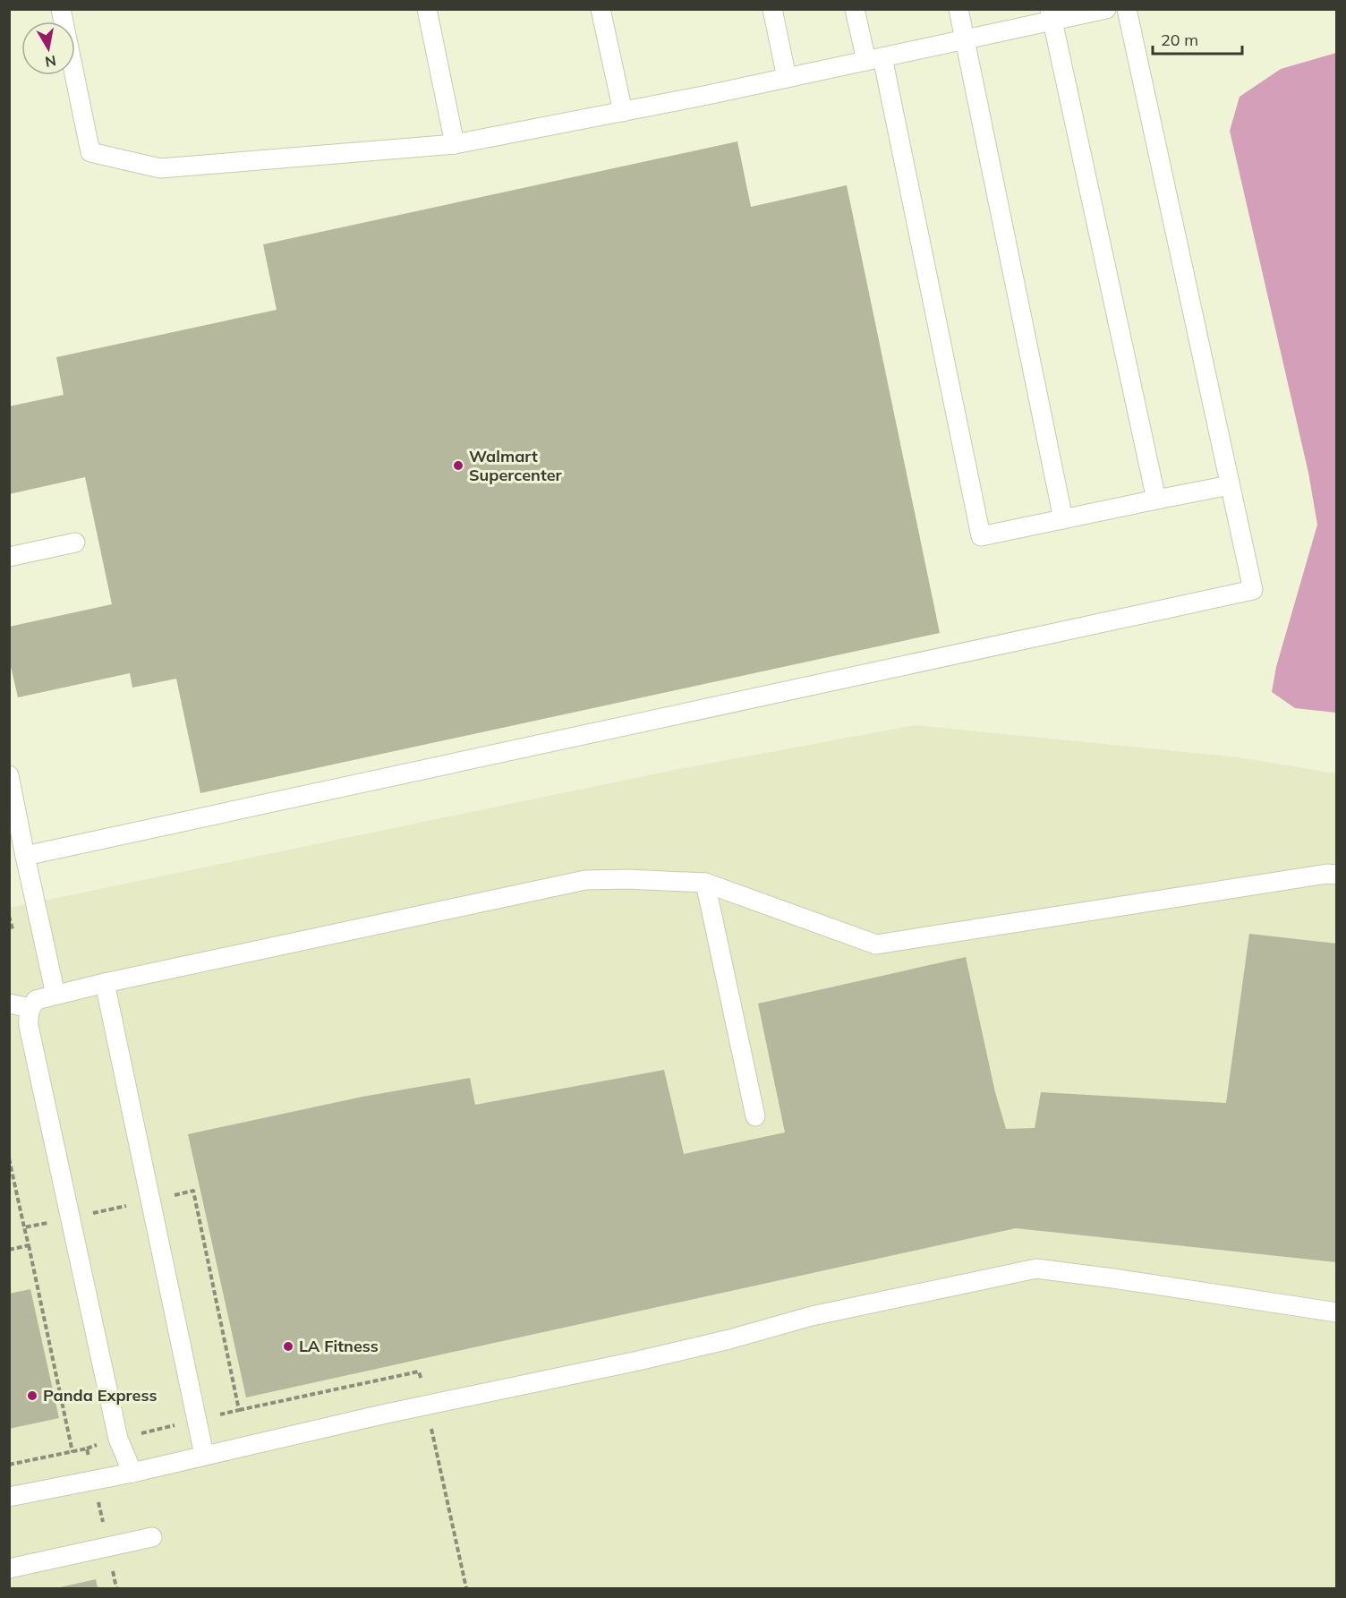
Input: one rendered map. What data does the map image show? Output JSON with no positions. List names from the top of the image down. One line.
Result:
{"places":["Walmart Supercenter","LA Fitness","Panda Express"],"scale_bar":"20 m","north":"bottom"}
